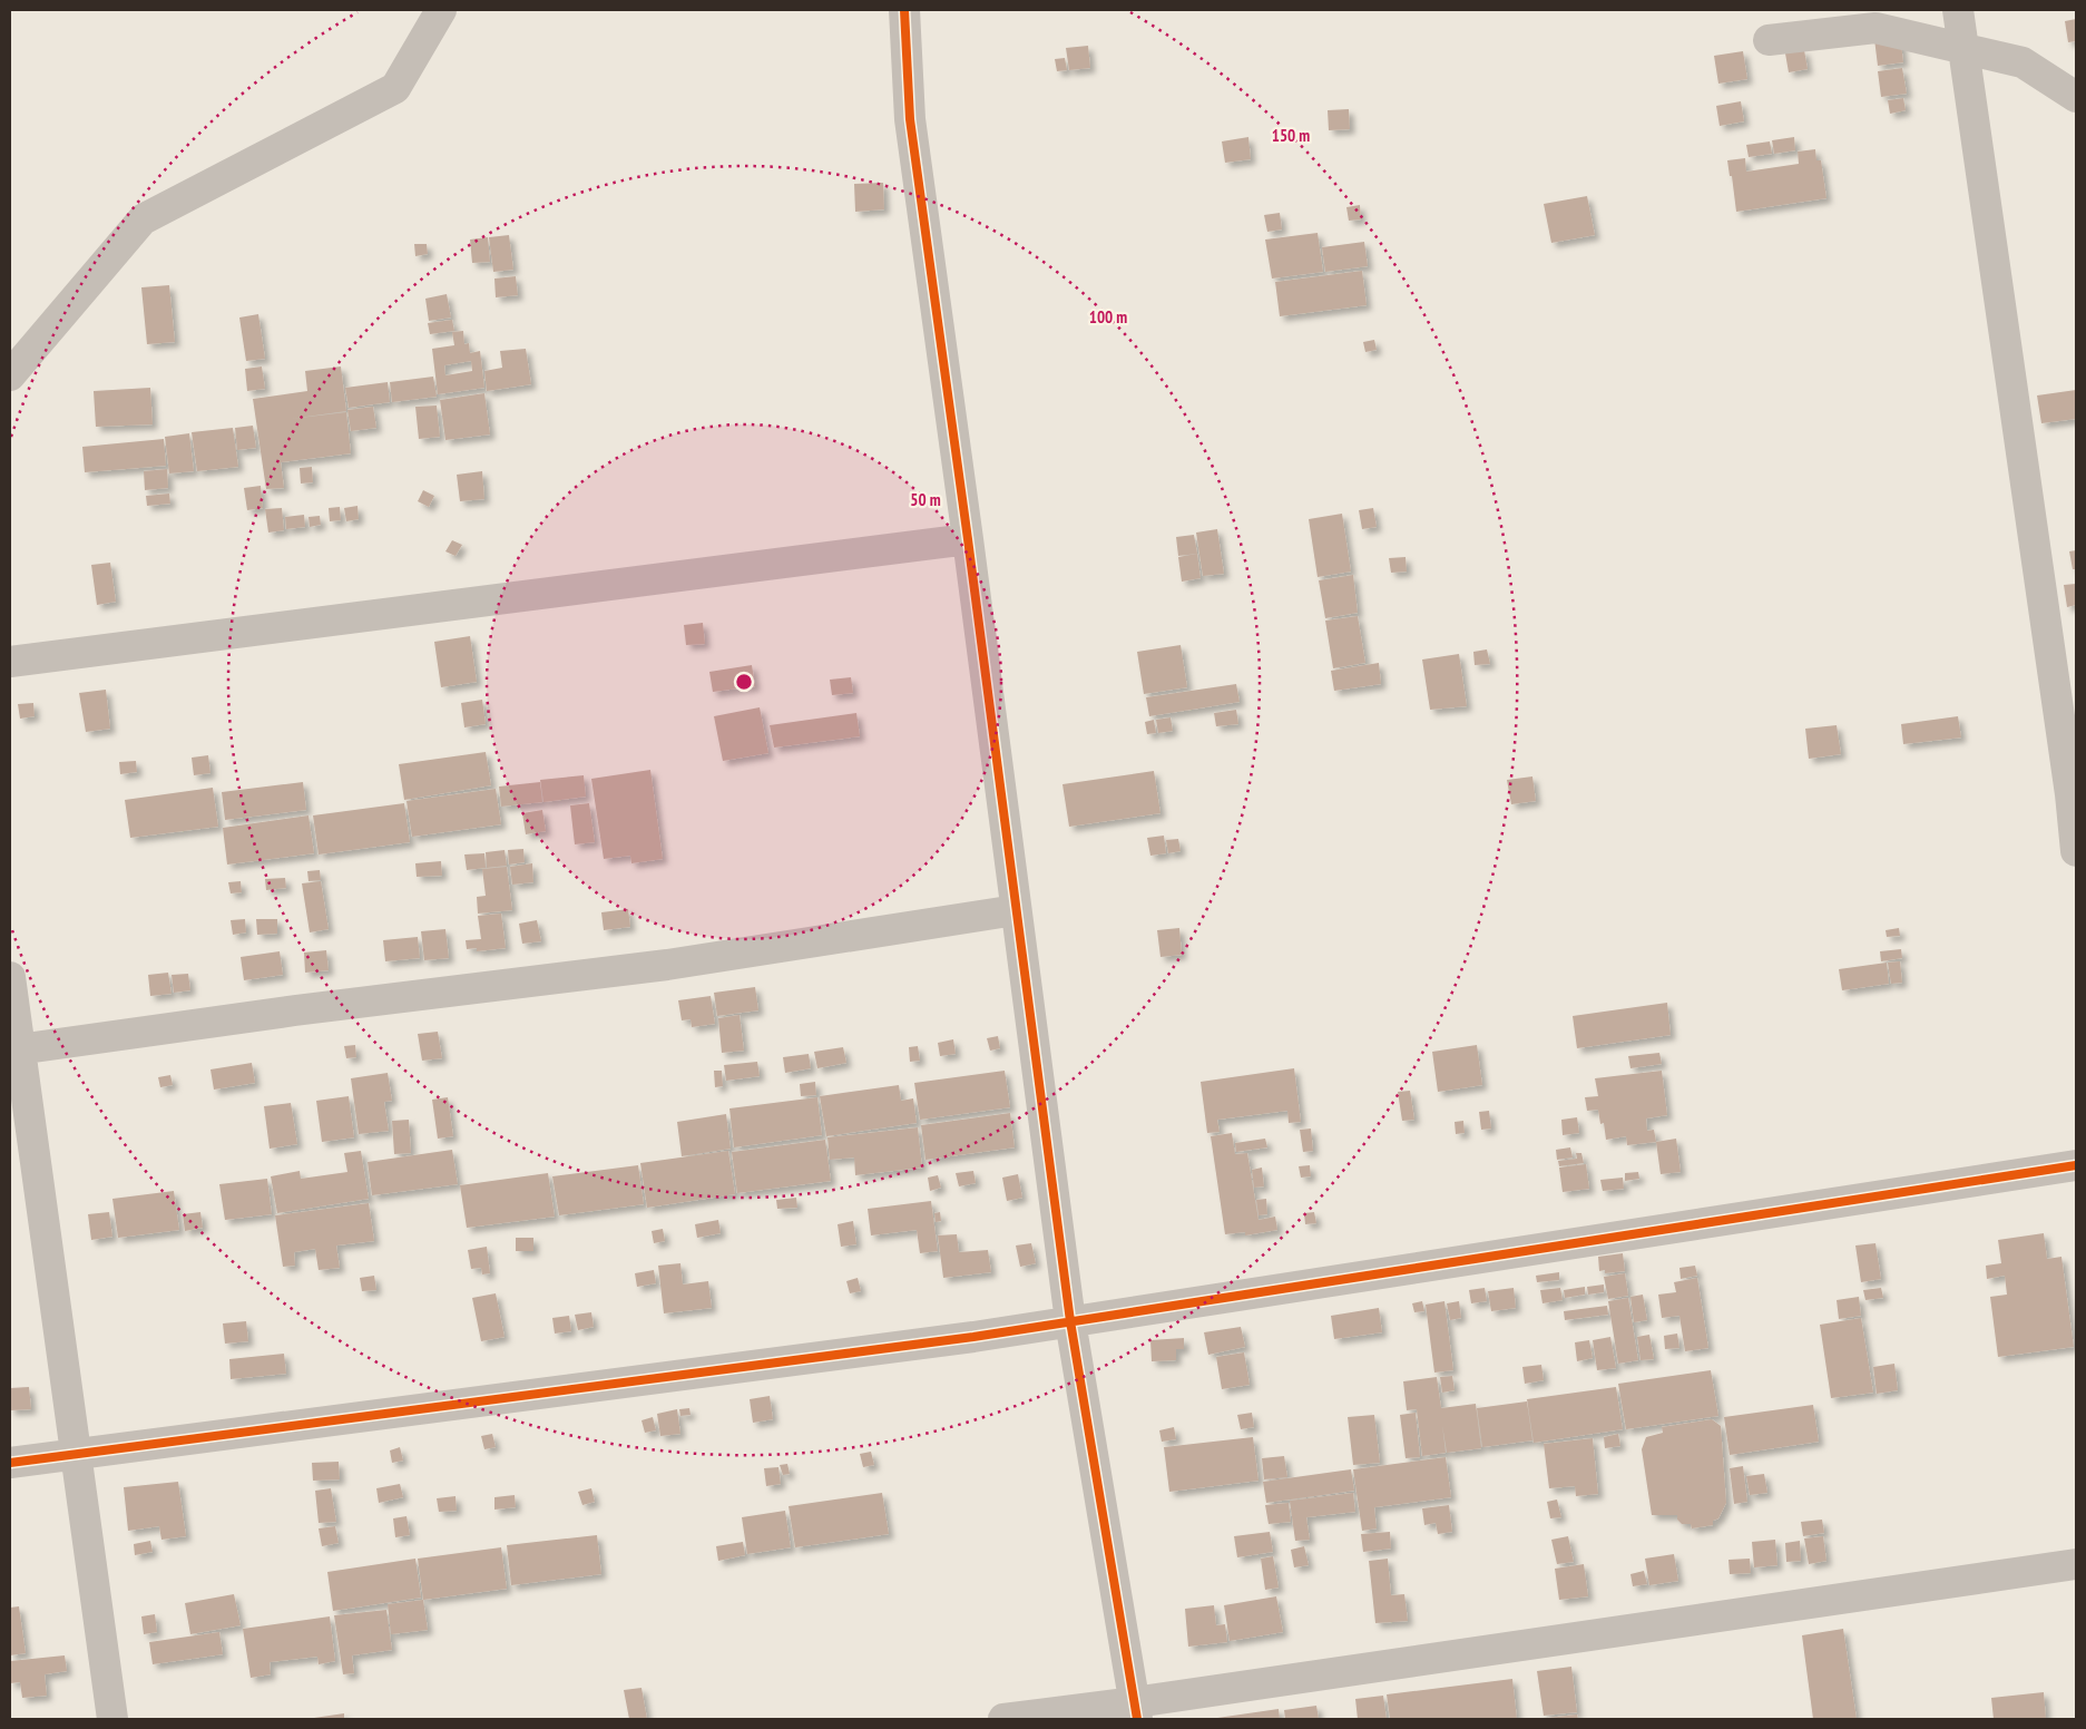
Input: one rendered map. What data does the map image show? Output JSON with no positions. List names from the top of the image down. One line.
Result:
{"rings":["150 m","100 m","50 m"]}
